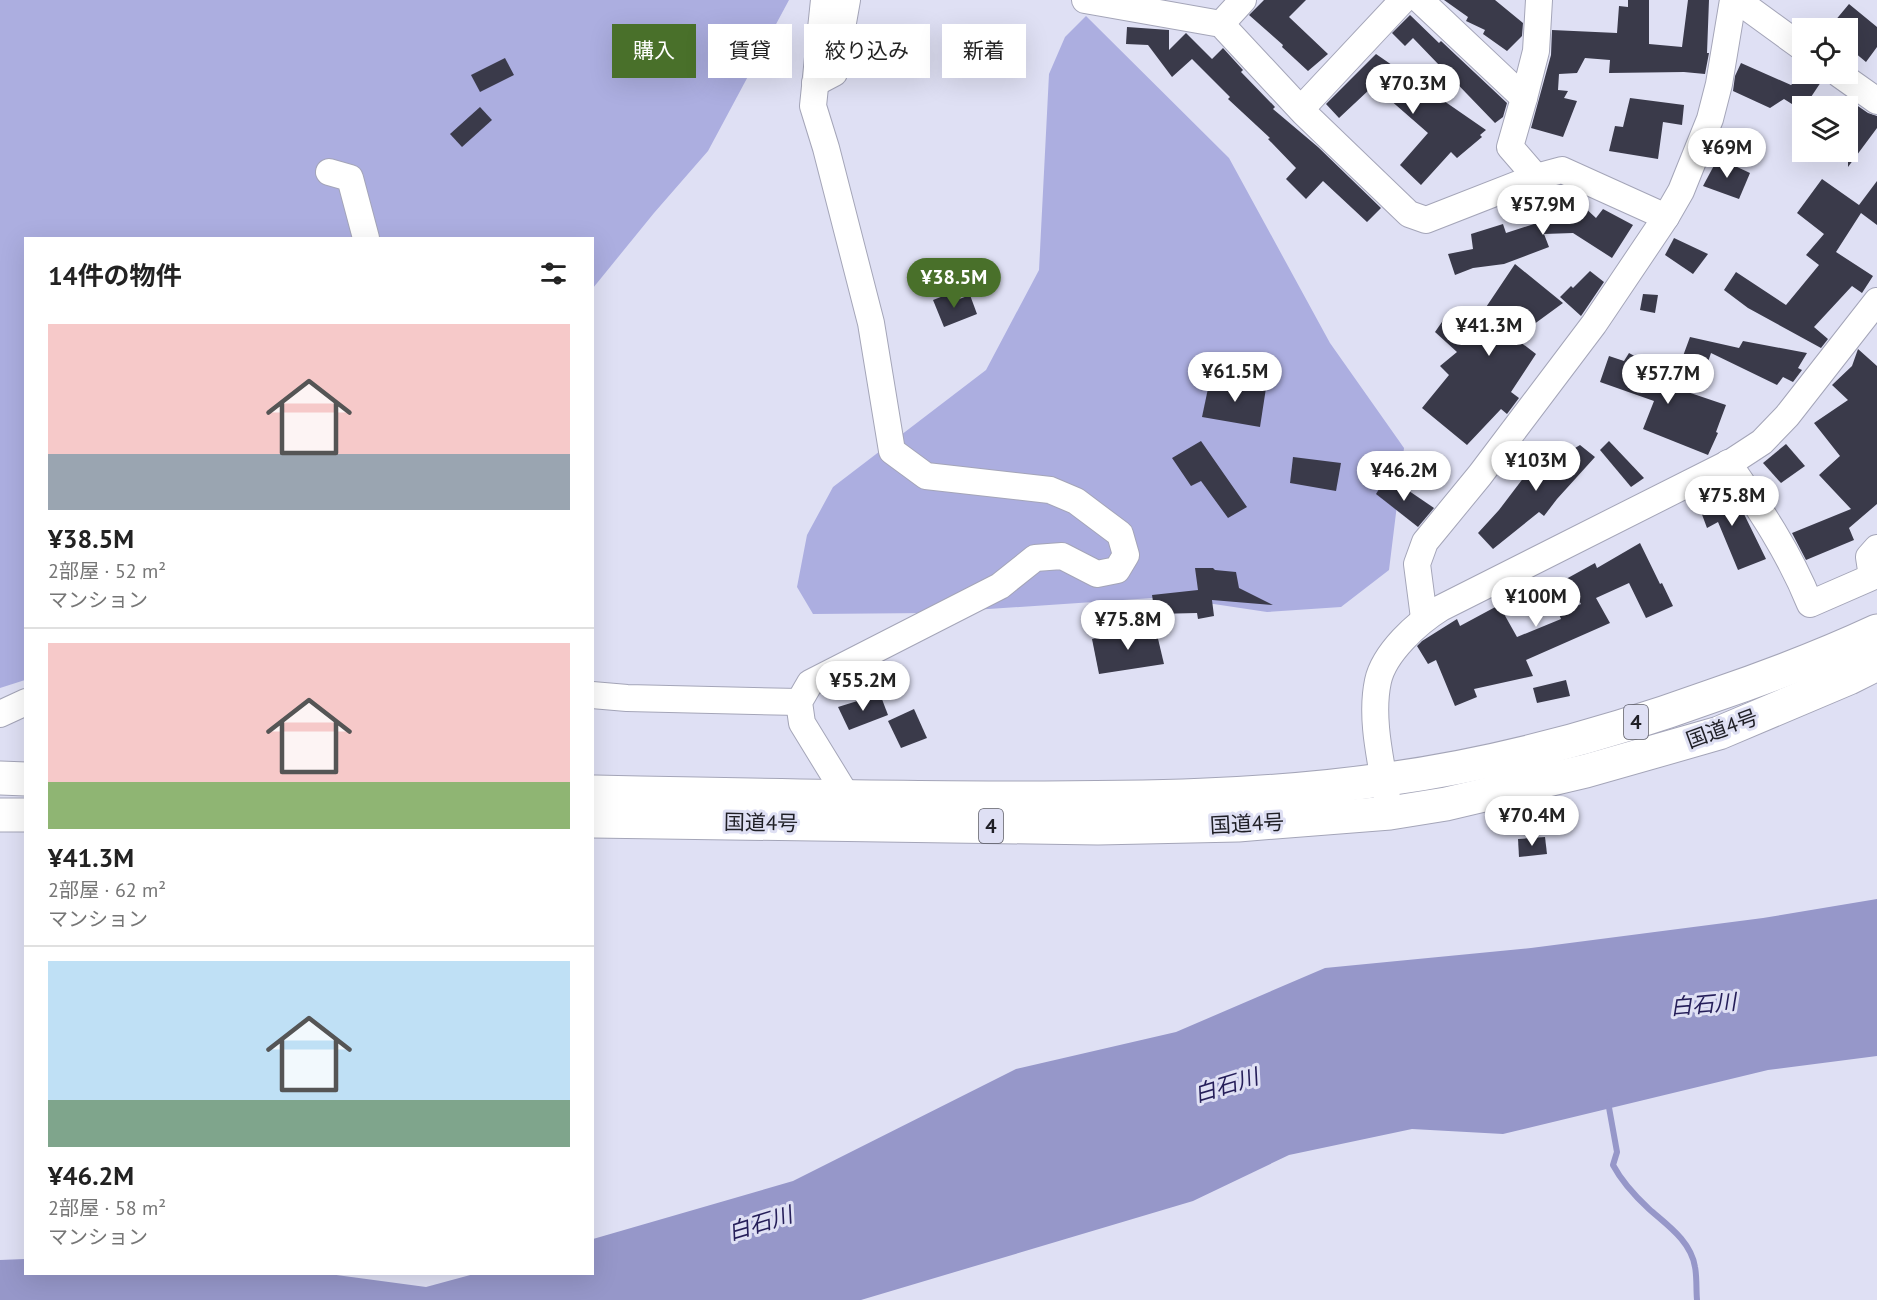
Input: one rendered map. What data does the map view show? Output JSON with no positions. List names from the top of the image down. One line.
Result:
{"streets":{"highway":["4","国道4号"]},"water":["白石川"],"page":{"chip":["購入","賃貸","絞り込み","新着"],"price":["¥70.3M","¥69M","¥57.9M","¥38.5M","¥41.3M","¥61.5M","¥57.7M","¥103M","¥46.2M","¥75.8M","¥100M","¥75.8M","¥55.2M","¥70.4M"],"heading":"14件の物件","list":[{"name":"¥38.5M","note":"2部屋 · 52 m² · マンション"},{"name":"¥41.3M","note":"2部屋 · 62 m² · マンション"},{"name":"¥46.2M","note":"2部屋 · 58 m² · マンション"}]}}
